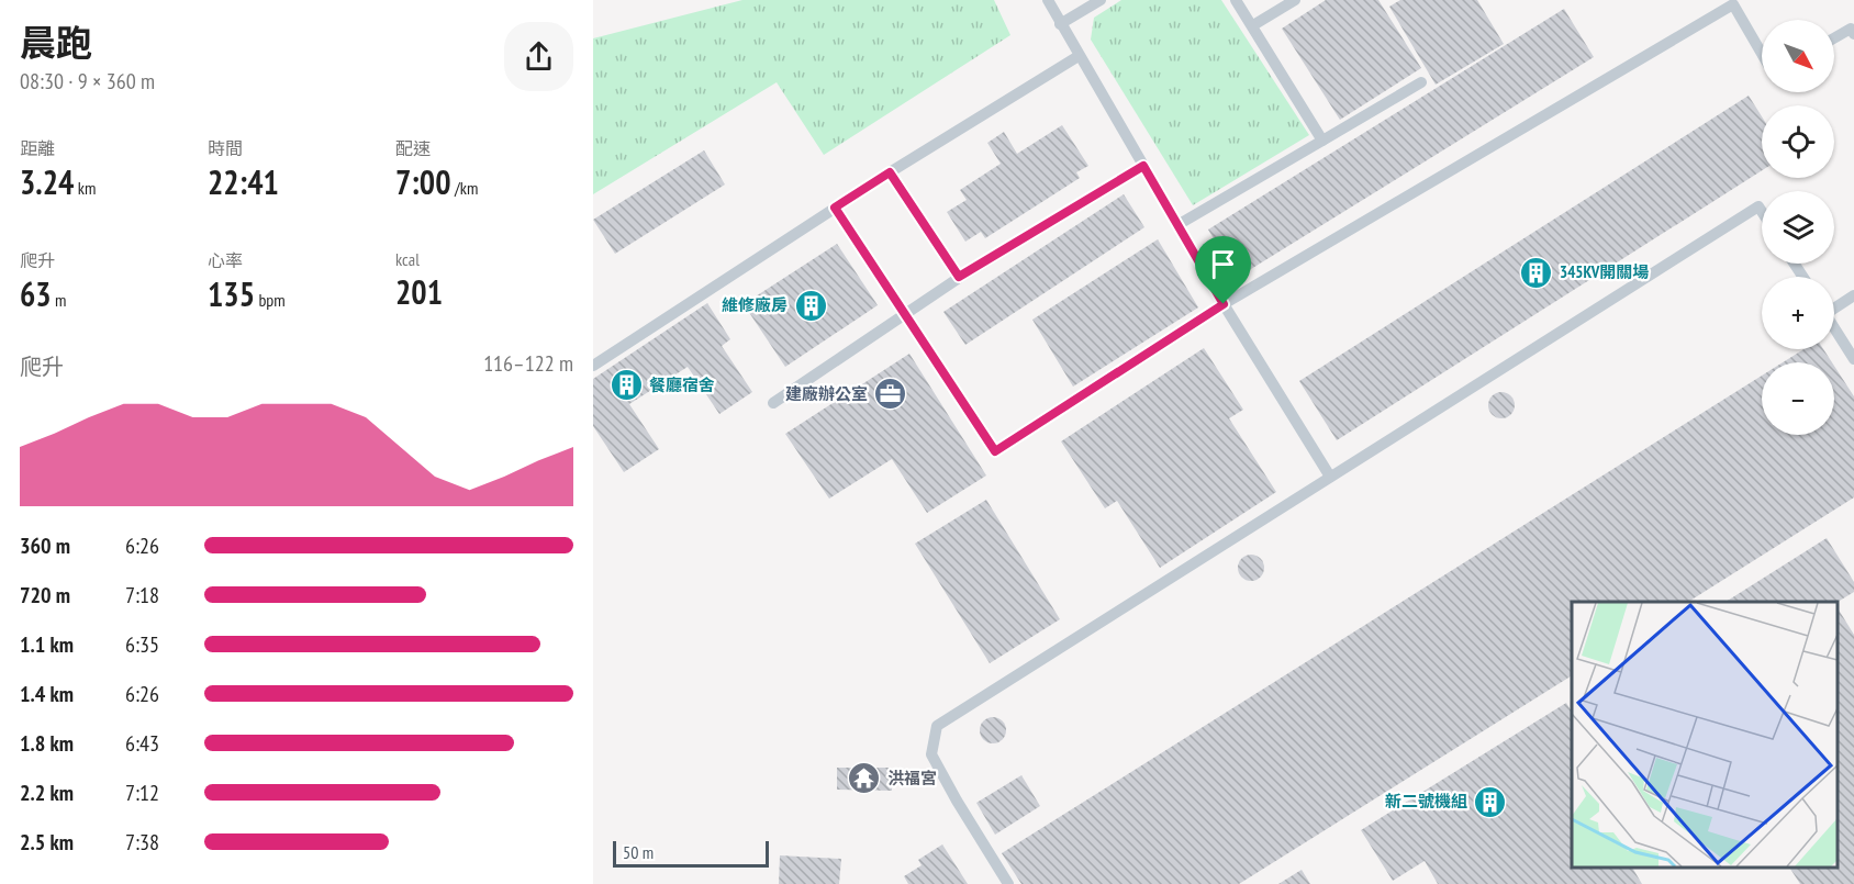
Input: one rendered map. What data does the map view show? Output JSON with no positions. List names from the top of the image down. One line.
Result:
{"places":{"building":["345KV開關場","維修廠房","餐廳宿舍","新二號機組"],"office":["建廠辦公室"],"temple":["洪福宮"]},"scale_bar":"50 m","north":"bottom right","page":{"heading":["晨跑","08:30 · 9 × 360 m"],"map_buttons":["+","−"],"stats":[["距離","3.24 km"],["時間","22:41"],["配速","7:00 /km"],["爬升","63 m"],["心率","135 bpm"],["kcal","201"]],"chart":["爬升","116–122 m"],"list":[{"name":"360 m","note":"6:26"},{"name":"720 m","note":"7:18"},{"name":"1.1 km","note":"6:35"},{"name":"1.4 km","note":"6:26"},{"name":"1.8 km","note":"6:43"},{"name":"2.2 km","note":"7:12"},{"name":"2.5 km","note":"7:38"}],"scale":"50 m"}}
